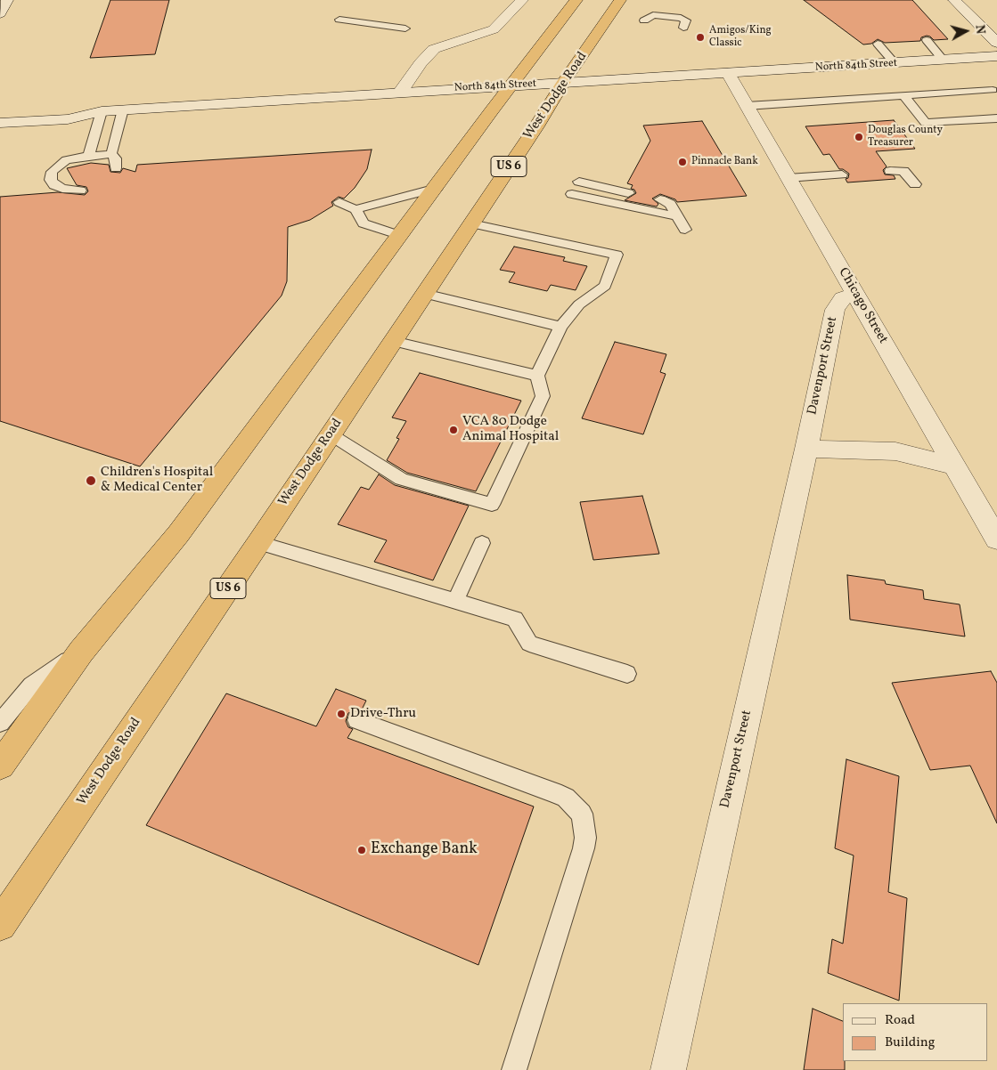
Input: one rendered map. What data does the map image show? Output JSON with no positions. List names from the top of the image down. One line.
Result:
{"streets":{"highway":["West Dodge Road","US 6"],"street":["North 84th Street","Chicago Street","Davenport Street"]},"crossings":[["North 84th Street","West Dodge Road"],["North 84th Street","Chicago Street"],["Chicago Street","Davenport Street"]],"places":["Amigos/King Classic","Douglas County Treasurer","Pinnacle Bank","VCA 80 Dodge Animal Hospital","Children's Hospital & Medical Center","Drive-Thru","Exchange Bank"],"legend":["Road","Building"],"north":"right"}
